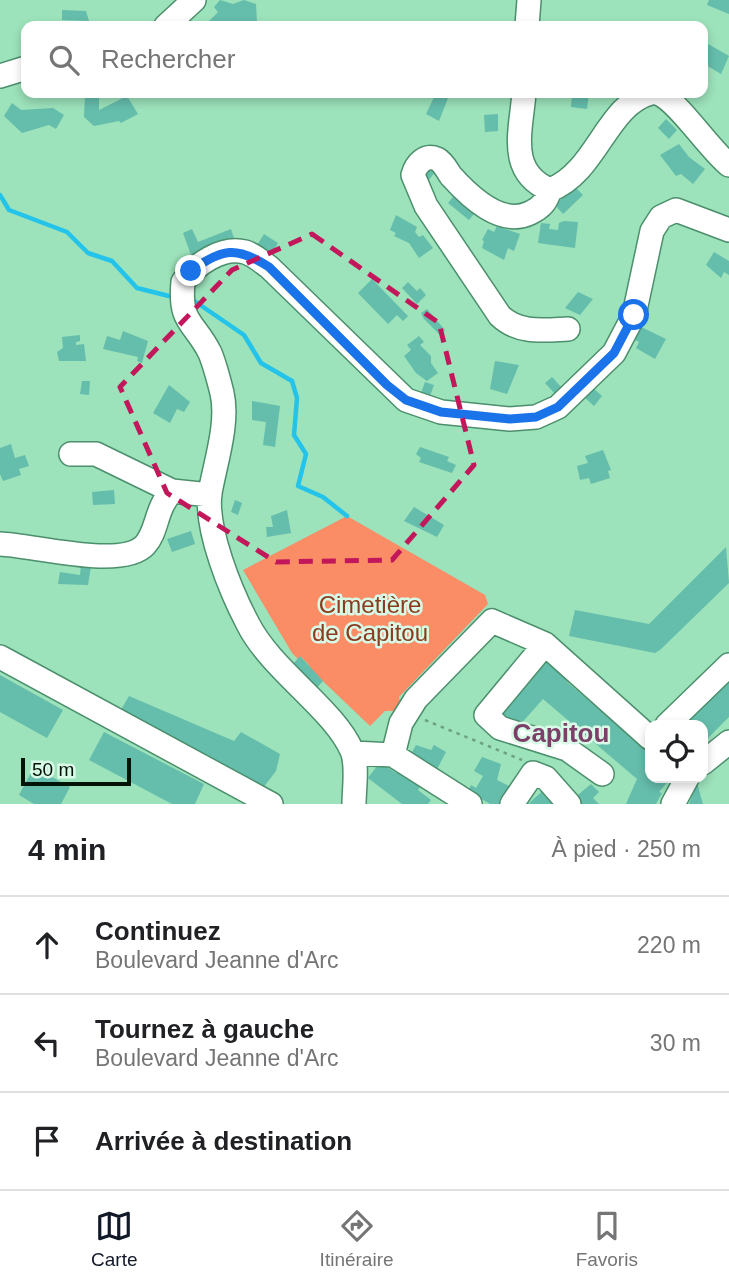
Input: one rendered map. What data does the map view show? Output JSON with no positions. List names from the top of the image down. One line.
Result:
{"districts":["Capitou"],"parks":["Cimetière de Capitou"],"scale_bar":"50 m","page":{"search":"Rechercher","scale":"50 m","heading":["4 min","À pied · 250 m"],"list":[["Continuez","Boulevard Jeanne d'Arc","220 m"],["Tournez à gauche","Boulevard Jeanne d'Arc","30 m"],"Arrivée à destination"],"nav":["Carte","Itinéraire","Favoris"]}}
